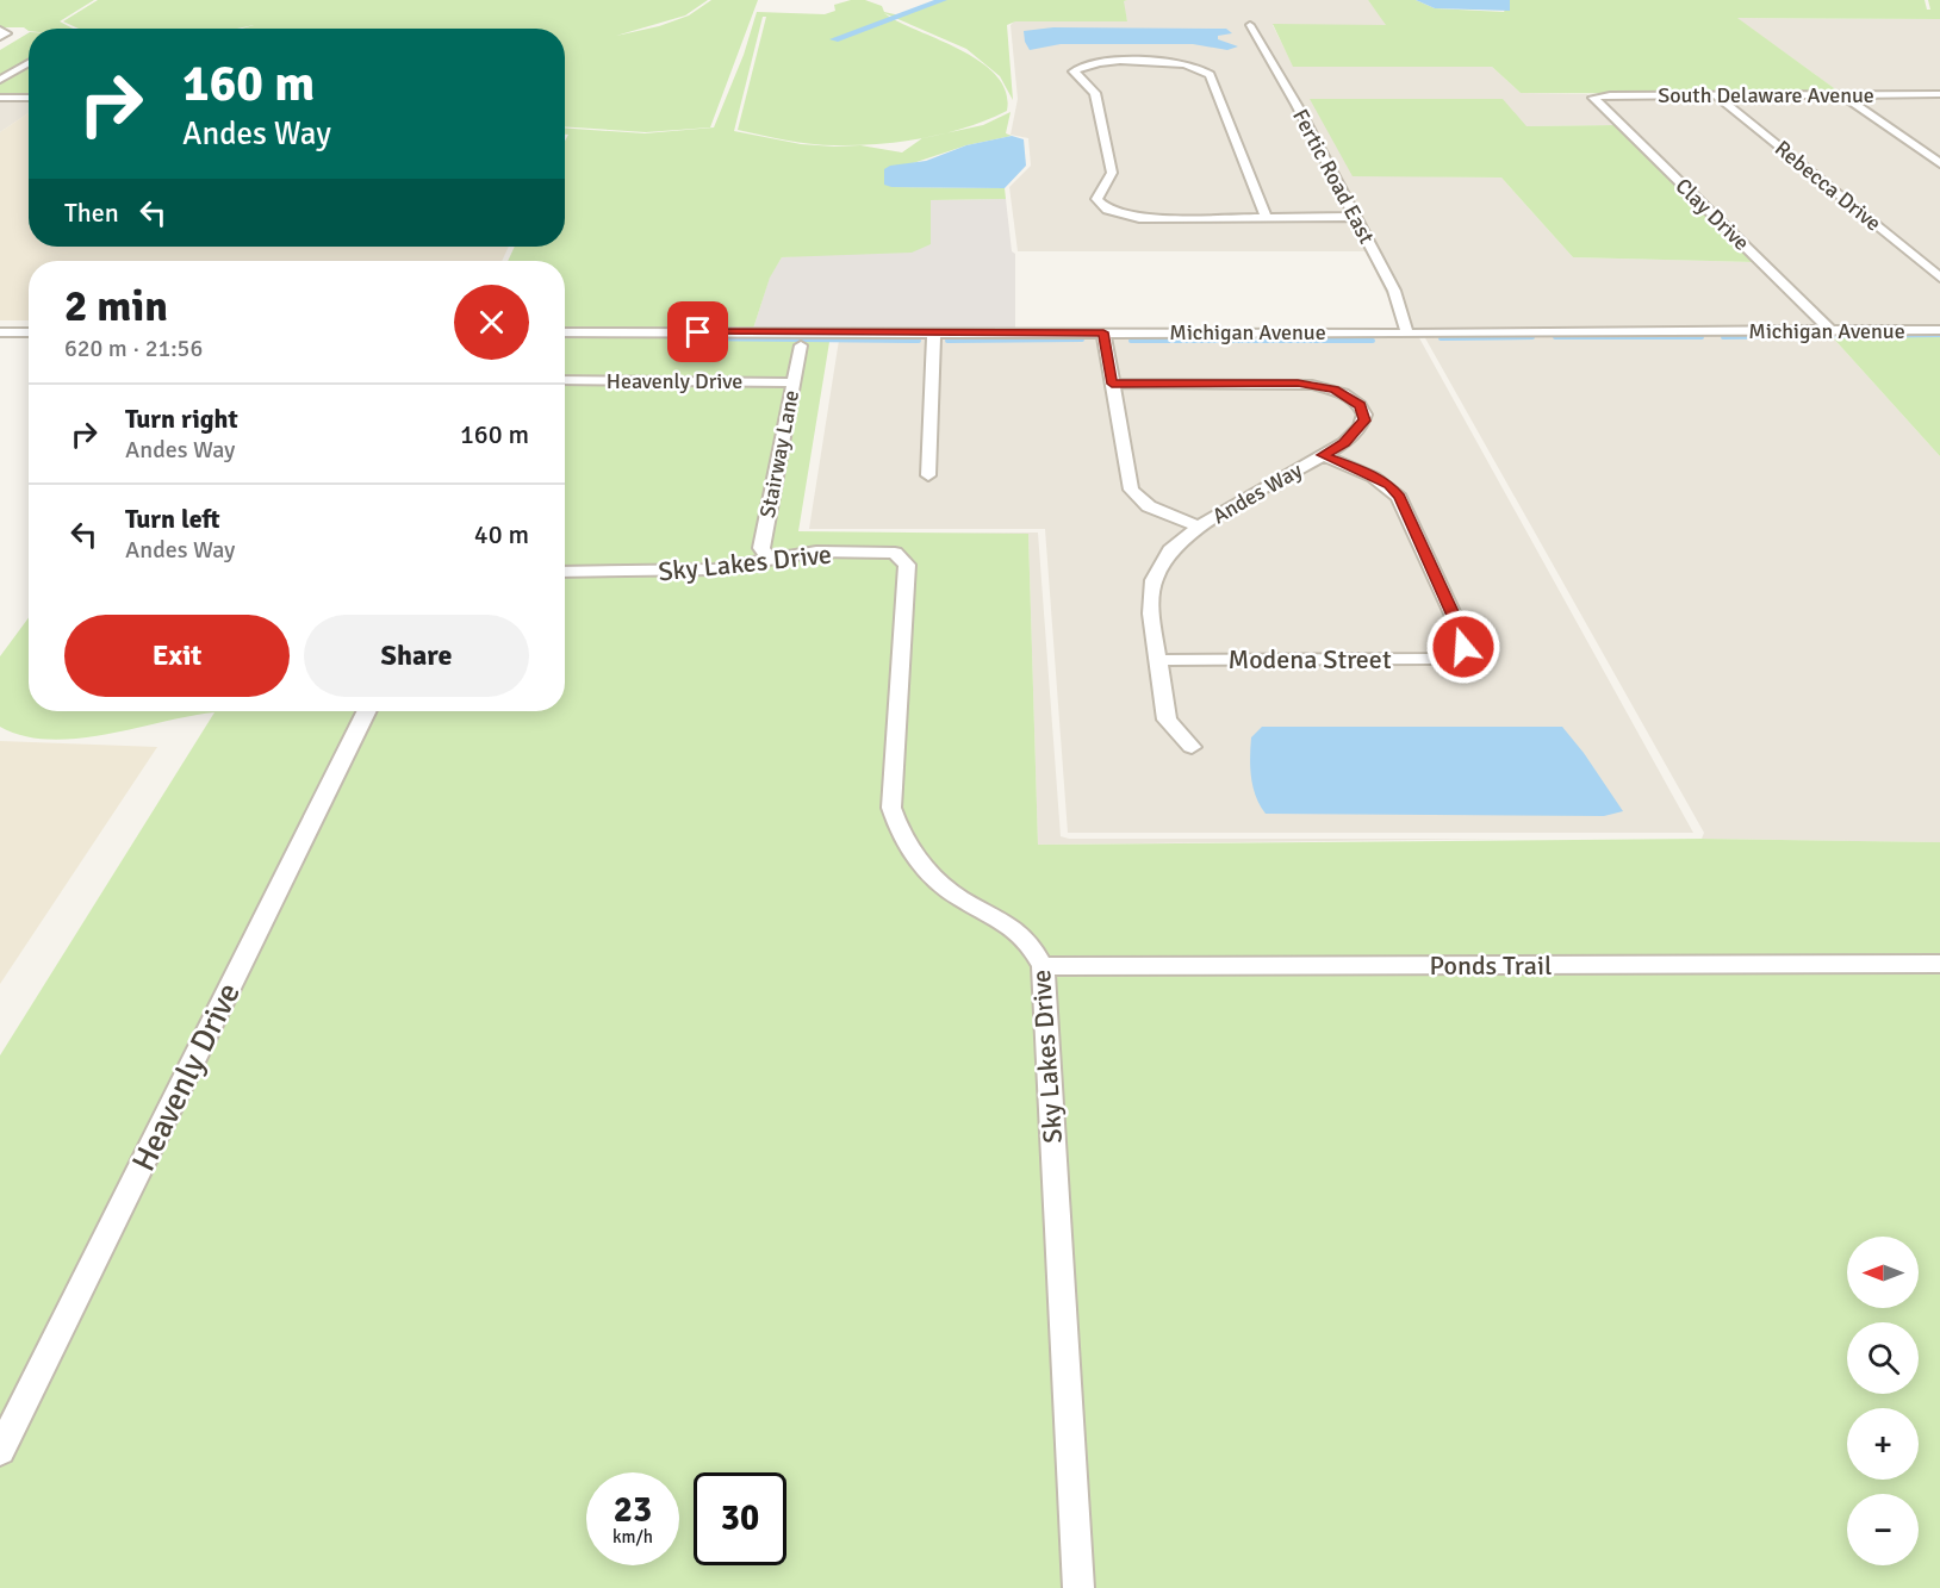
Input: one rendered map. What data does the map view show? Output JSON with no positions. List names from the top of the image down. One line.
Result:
{"streets":{"street":["South Delaware Avenue","Fertic Road East","Rebecca Drive","Clay Drive","Michigan Avenue","Heavenly Drive","Stairway Lane","Andes Way","Sky Lakes Drive","Modena Street","Ponds Trail"]},"crossings":[["South Delaware Avenue","Rebecca Drive"],["South Delaware Avenue","Clay Drive"],["Fertic Road East","Michigan Avenue"],["Clay Drive","Michigan Avenue"],["Heavenly Drive","Stairway Lane"],["Stairway Lane","Sky Lakes Drive"],["Andes Way","Modena Street"],["Sky Lakes Drive","Ponds Trail"]],"north":"left","page":{"turn":["160 m","Andes Way"],"then":"Then","heading":["2 min","620 m · 21:56"],"list":[{"name":"Turn right","note":"Andes Way","value":"160 m"},{"name":"Turn left","note":"Andes Way","value":"40 m"}],"buttons":["Exit","Share"],"map_buttons":["+","−"],"speed":"23 km/h","limit":"30"}}
